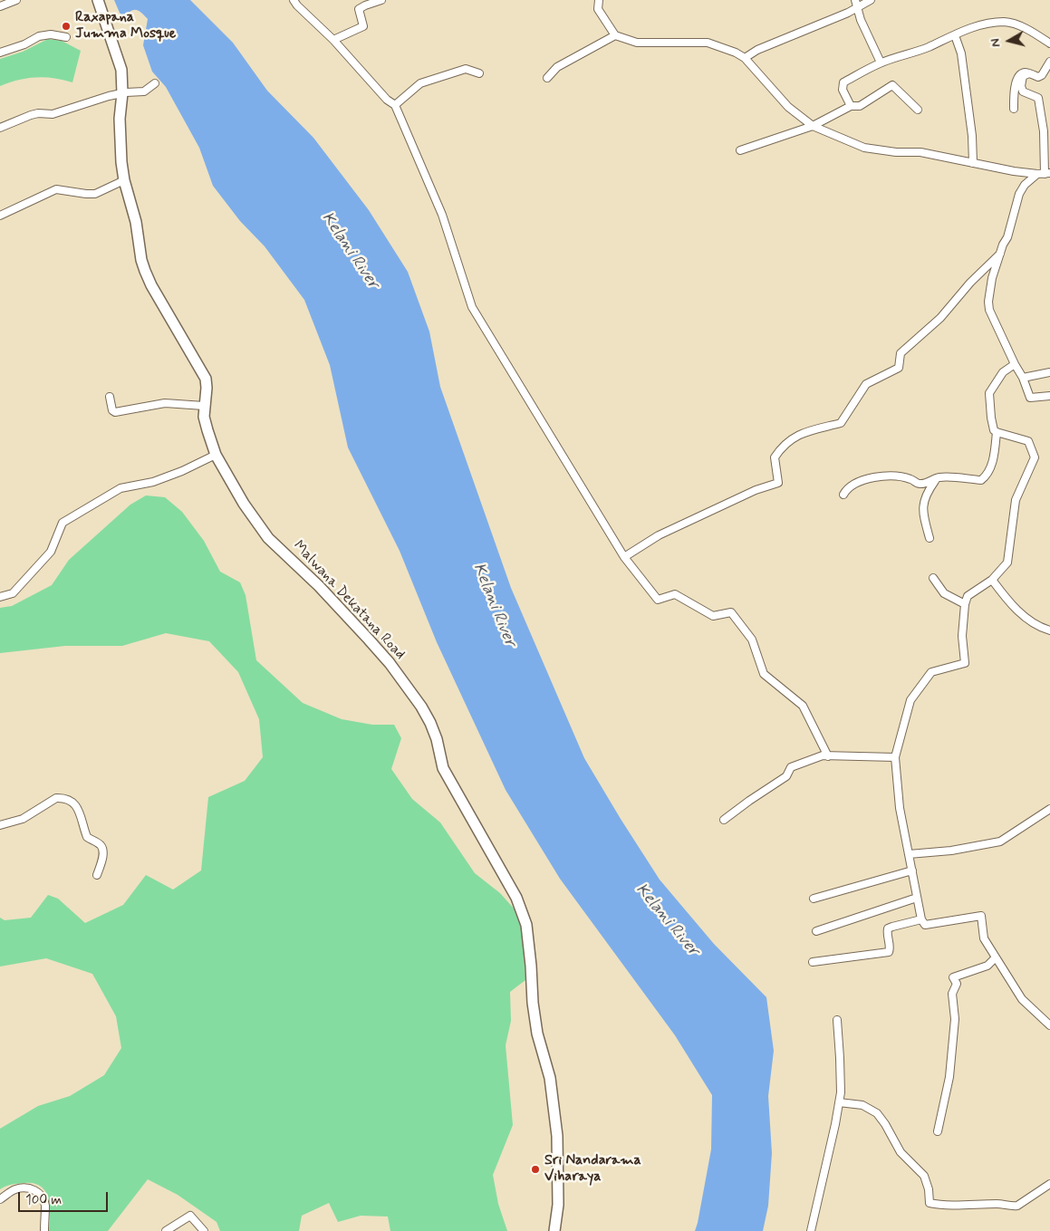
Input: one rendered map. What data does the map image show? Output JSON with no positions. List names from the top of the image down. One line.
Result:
{"streets":{"main road":["Malwana Dekatana Road"]},"water":["Kelani River"],"places":["Raxapana Jumma Mosque","Sri Nandarama Viharaya"],"scale_bar":"100 m","north":"left"}
